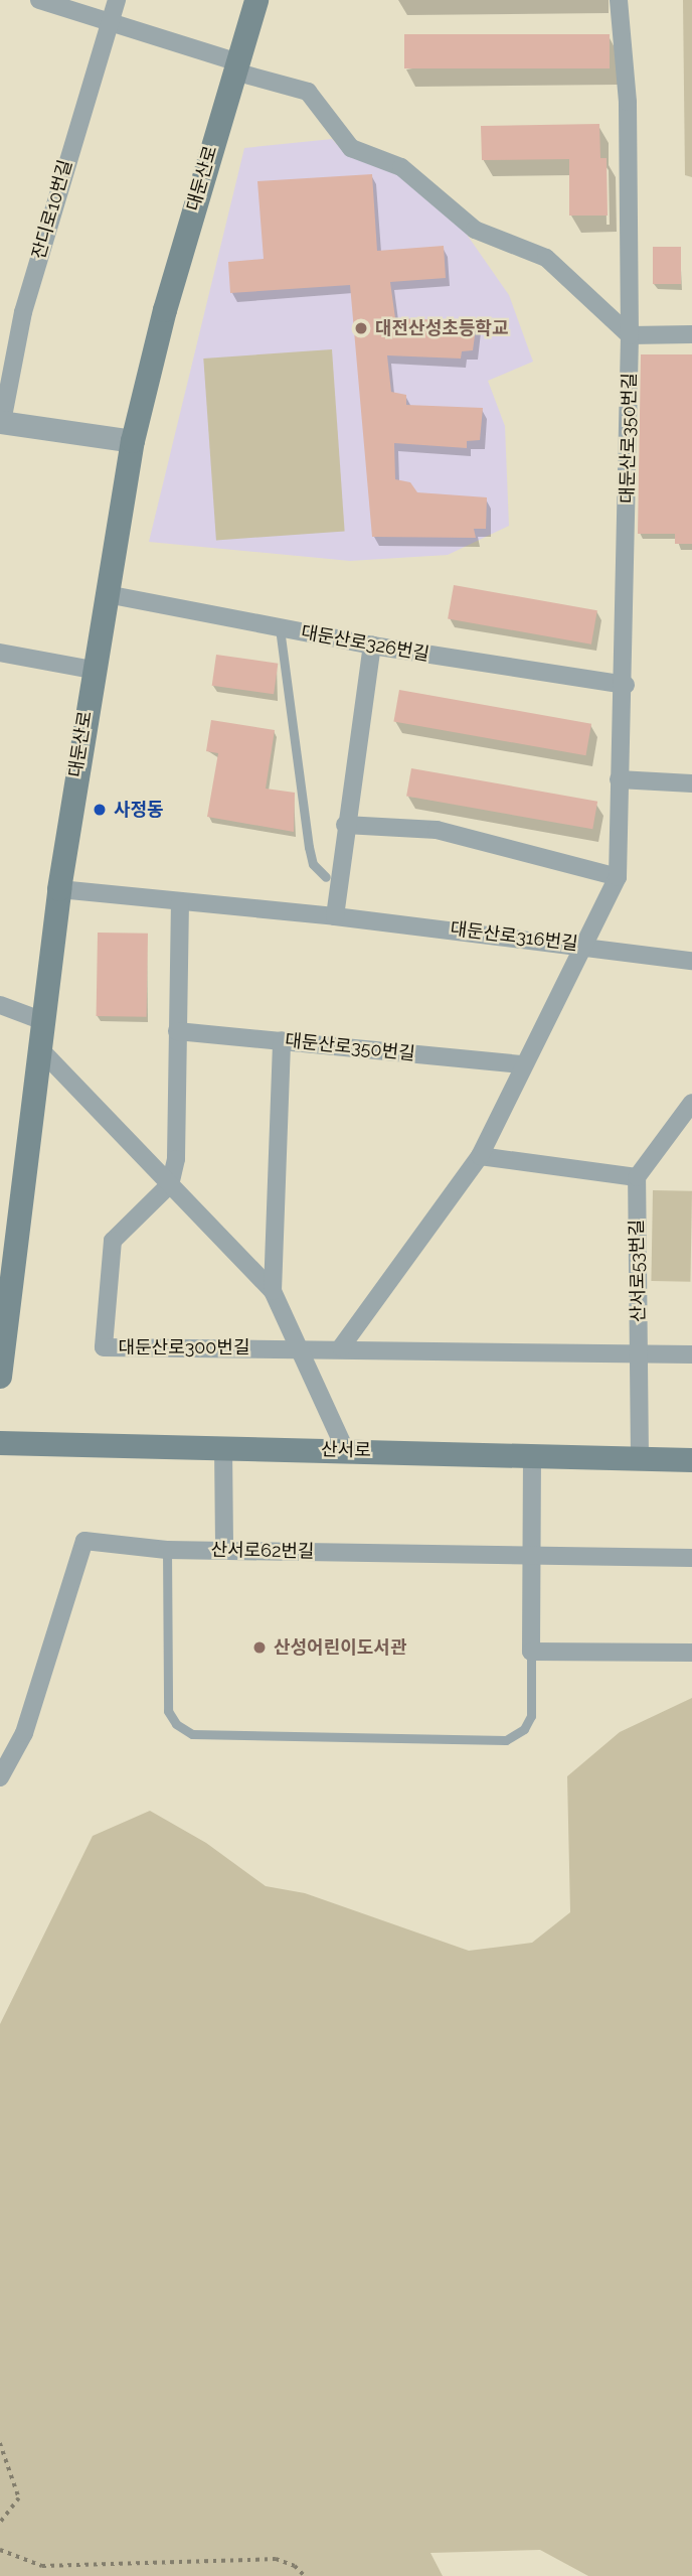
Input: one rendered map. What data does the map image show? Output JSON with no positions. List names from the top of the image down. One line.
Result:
{"streets":{"main road":["대둔산로","산서로"],"street":["잔디로10번길","대둔산로350번길","대둔산로326번길","대둔산로316번길","산서로53번길","대둔산로300번길","산서로62번길"]},"crossings":[["대둔산로","대둔산로326번길"],["대둔산로","대둔산로316번길"],["대둔산로350번길","대둔산로326번길"],["대둔산로350번길","대둔산로316번길"],["대둔산로350번길","대둔산로300번길"],["산서로53번길","대둔산로300번길"],["산서로53번길","산서로"]],"places":["대전산성초등학교","사정동","산성어린이도서관"]}
